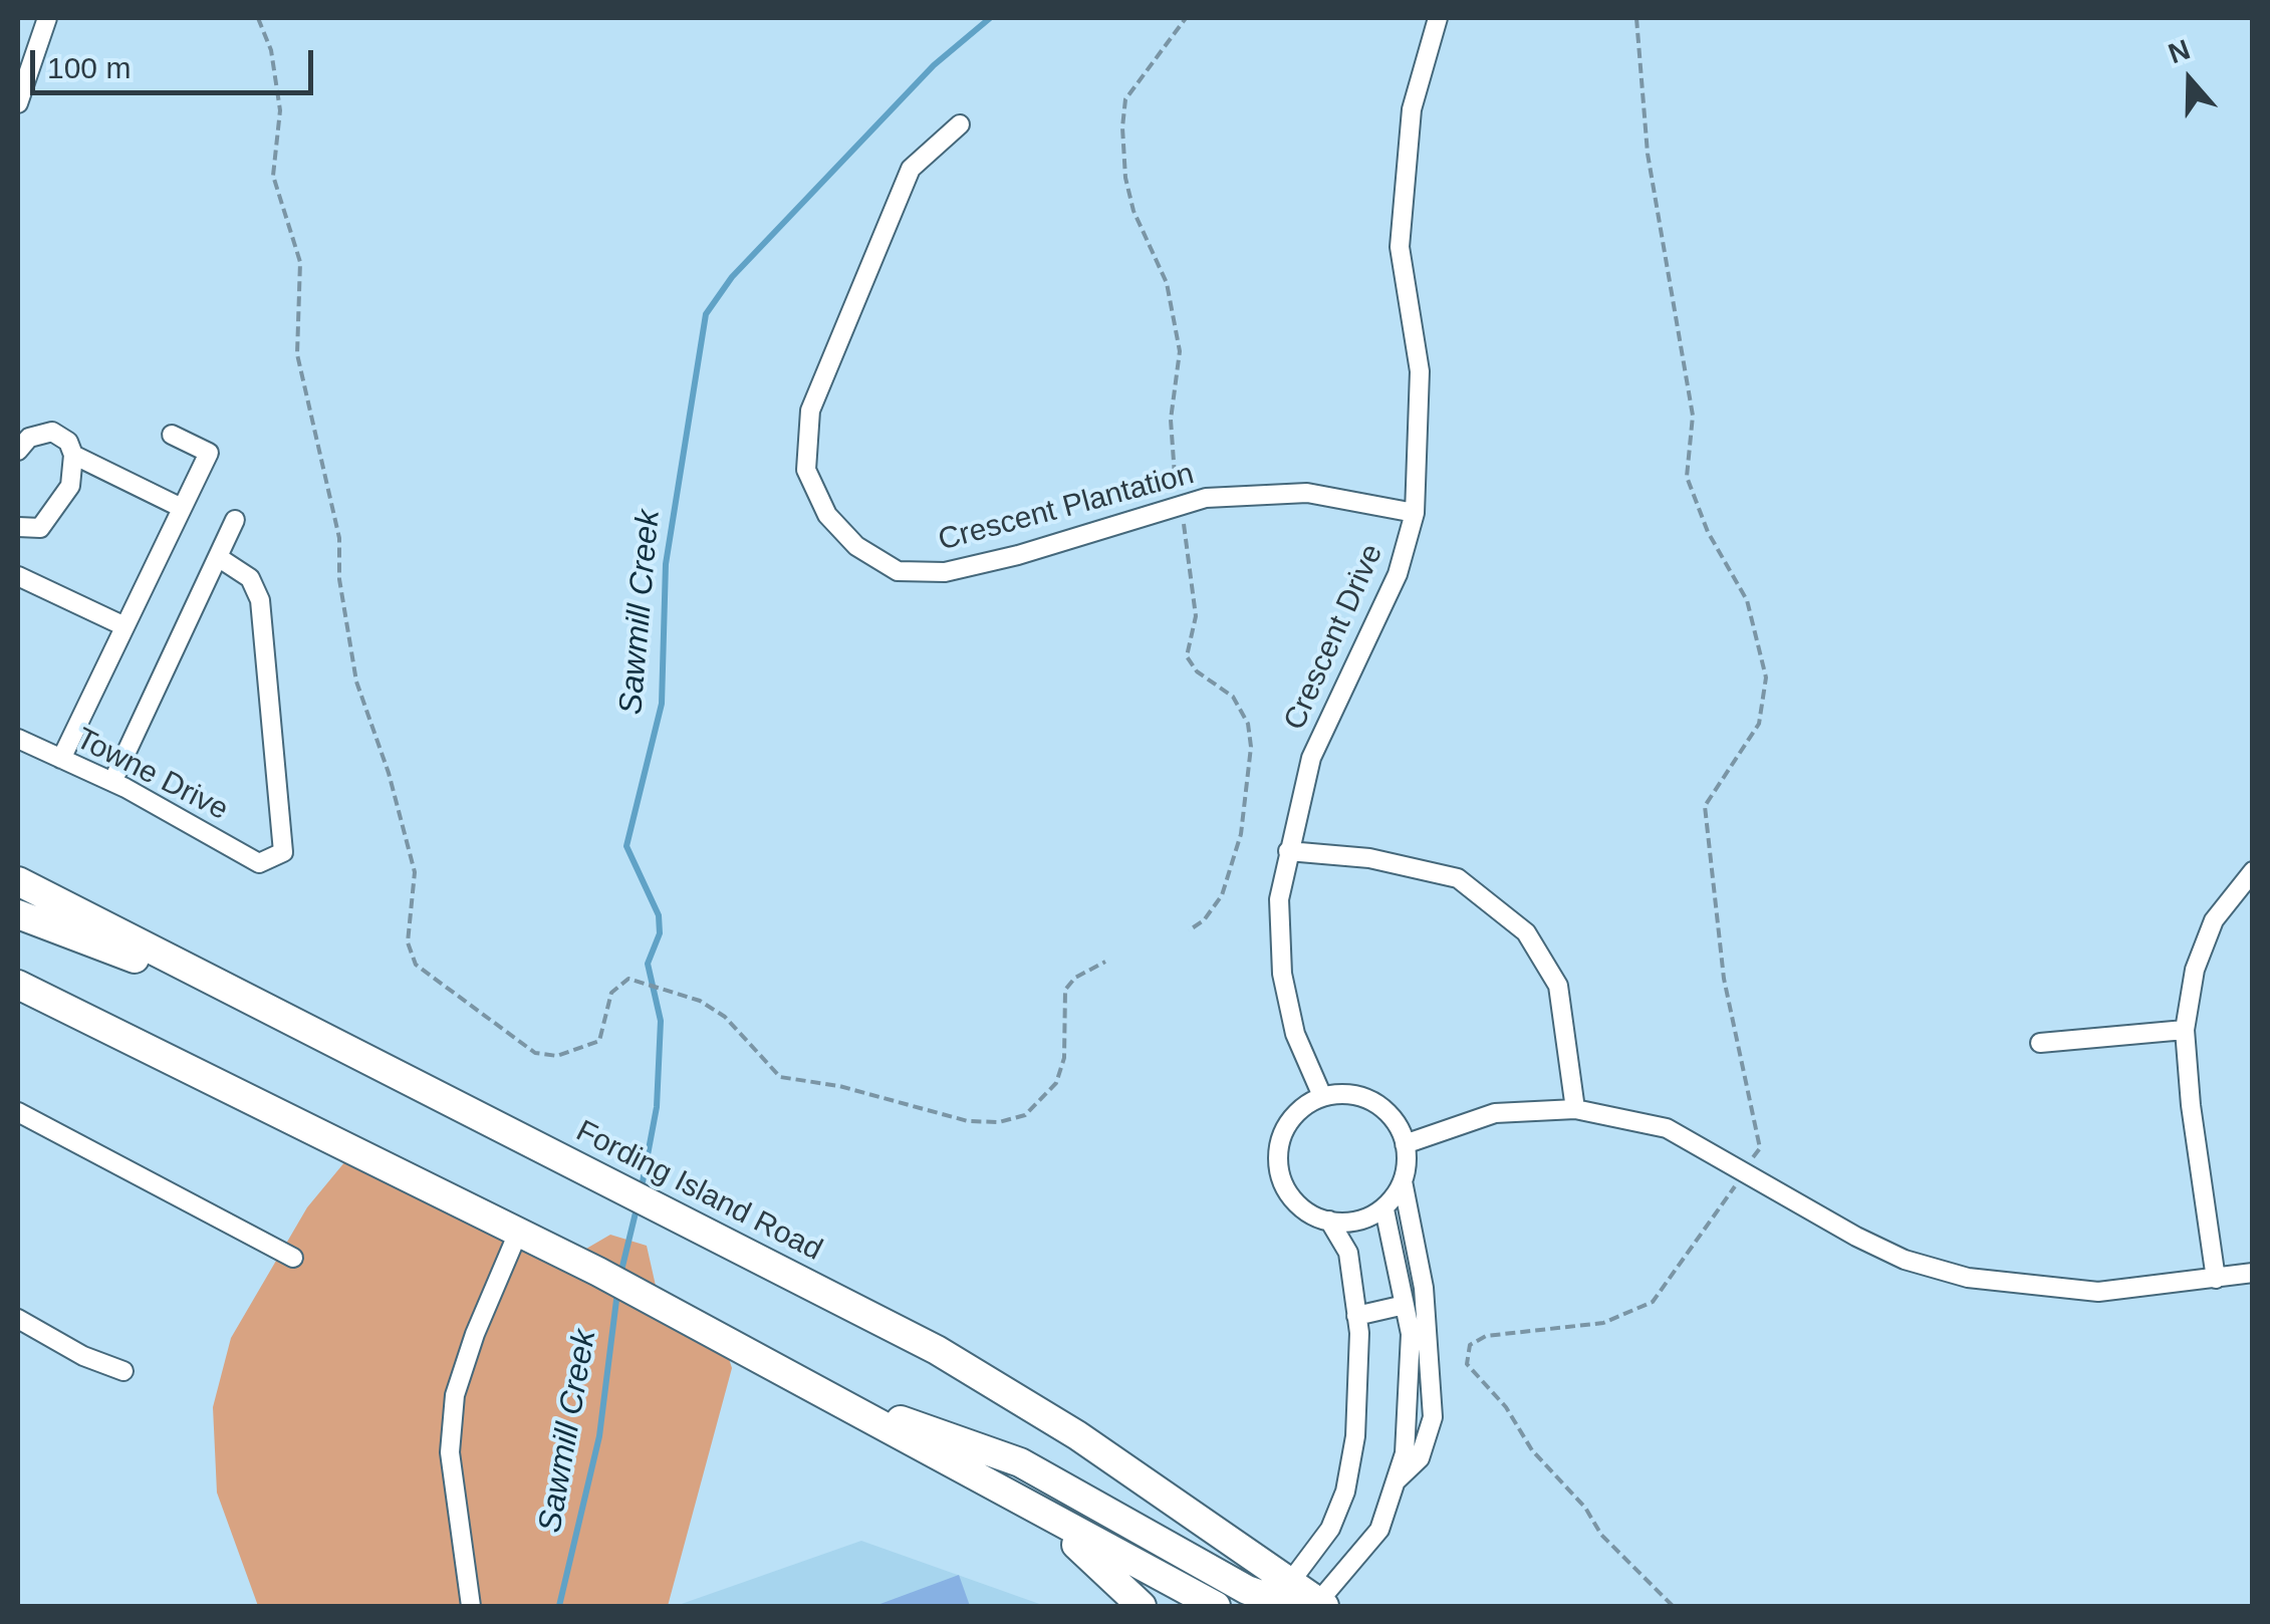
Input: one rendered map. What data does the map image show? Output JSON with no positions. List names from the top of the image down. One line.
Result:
{"streets":{"highway":["Fording Island Road"],"street":["Crescent Plantation","Crescent Drive","Towne Drive"]},"crossings":[["Crescent Plantation","Crescent Drive"]],"water":["Sawmill Creek"],"scale_bar":"100 m","north":"top"}
